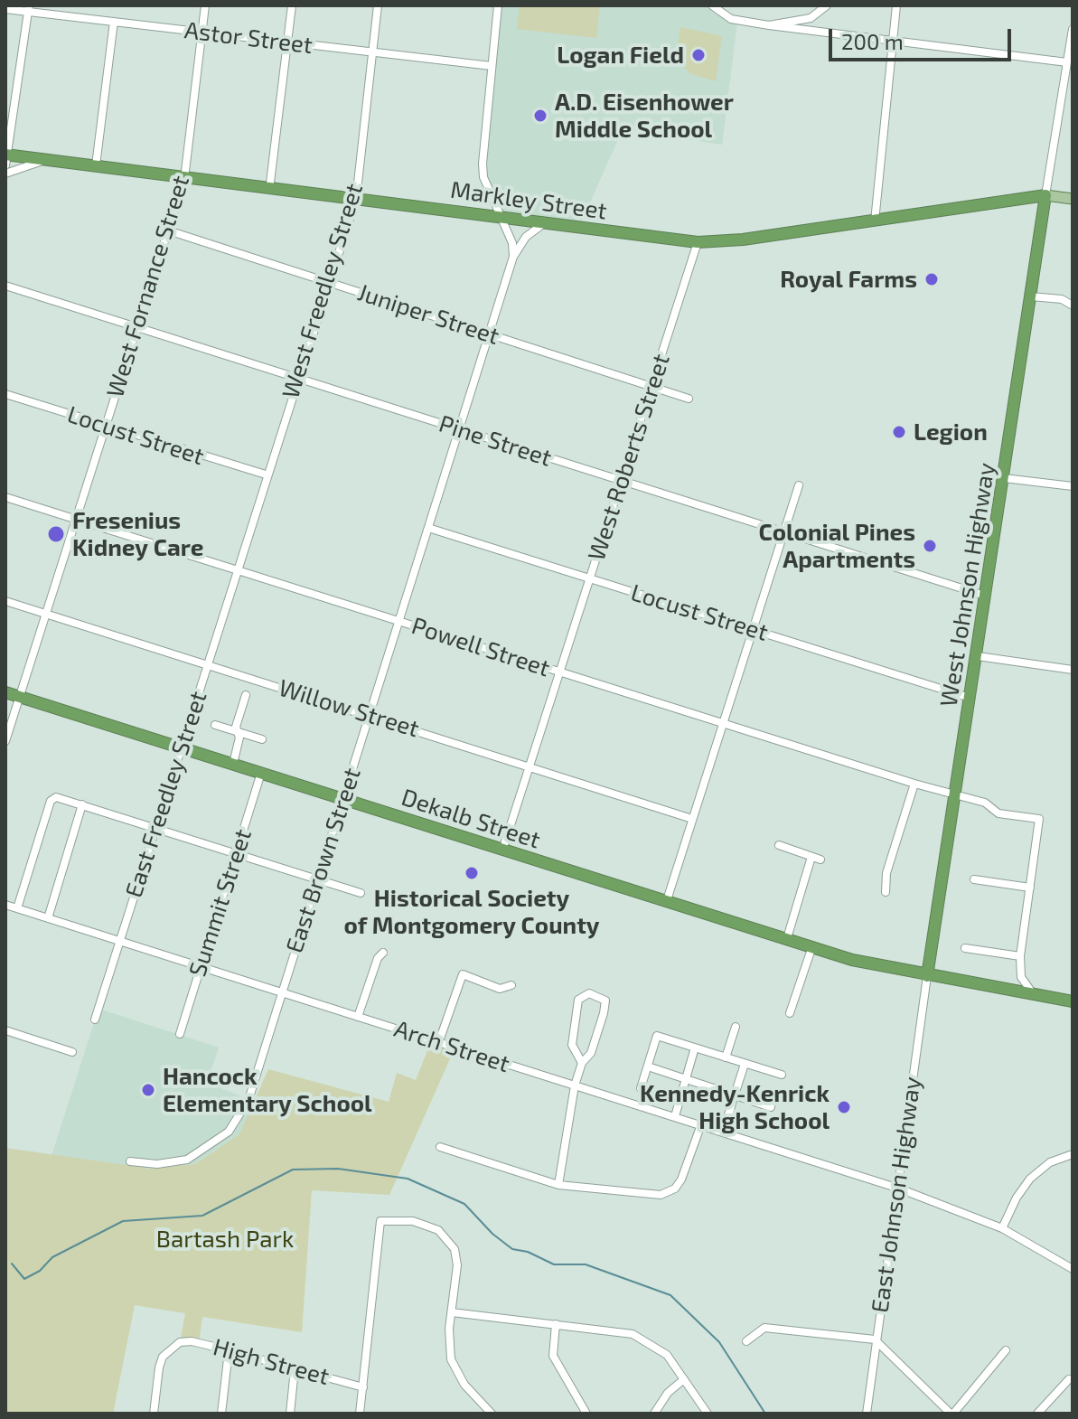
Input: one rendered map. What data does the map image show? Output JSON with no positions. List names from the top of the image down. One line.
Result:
{"streets":{"highway":["Markley Street","West Johnson Highway","Dekalb Street"],"street":["Astor Street","West Fornance Street","West Freedley Street","Juniper Street","Locust Street","Pine Street","West Roberts Street","Powell Street","Willow Street","East Freedley Street","East Brown Street","Summit Street","Arch Street","East Johnson Highway","High Street"]},"crossings":[["Astor Street","West Fornance Street"],["Astor Street","West Freedley Street"],["Markley Street","West Fornance Street"],["Markley Street","West Freedley Street"],["Markley Street","West Roberts Street"],["Markley Street","West Johnson Highway"],["West Fornance Street","Juniper Street"],["West Fornance Street","Locust Street"],["West Fornance Street","Pine Street"],["West Fornance Street","Powell Street"],["West Fornance Street","Willow Street"],["West Fornance Street","Dekalb Street"],["West Freedley Street","Juniper Street"],["West Freedley Street","Locust Street"],["West Freedley Street","Pine Street"],["West Freedley Street","Powell Street"],["West Freedley Street","East Freedley Street"],["Juniper Street","West Roberts Street"],["Juniper Street","East Brown Street"],["Locust Street","West Roberts Street"],["Locust Street","West Johnson Highway"],["Locust Street","East Brown Street"],["Pine Street","West Roberts Street"],["Pine Street","West Johnson Highway"],["Pine Street","East Brown Street"],["West Roberts Street","Powell Street"],["West Roberts Street","Willow Street"],["West Roberts Street","Dekalb Street"],["West Johnson Highway","Powell Street"],["West Johnson Highway","Dekalb Street"],["West Johnson Highway","East Johnson Highway"],["Powell Street","East Freedley Street"],["Powell Street","East Brown Street"],["Willow Street","East Freedley Street"],["Willow Street","East Brown Street"],["East Freedley Street","Dekalb Street"],["East Freedley Street","Arch Street"],["Dekalb Street","East Brown Street"],["Dekalb Street","Summit Street"],["Dekalb Street","East Johnson Highway"],["East Brown Street","Arch Street"],["Summit Street","Arch Street"],["Arch Street","East Johnson Highway"]],"parks":["Bartash Park"],"places":["Logan Field","A.D. Eisenhower Middle School","Royal Farms","Legion","Fresenius Kidney Care","Colonial Pines Apartments","Historical Society of Montgomery County","Hancock Elementary School","Kennedy-Kenrick High School"],"scale_bar":"200 m"}
